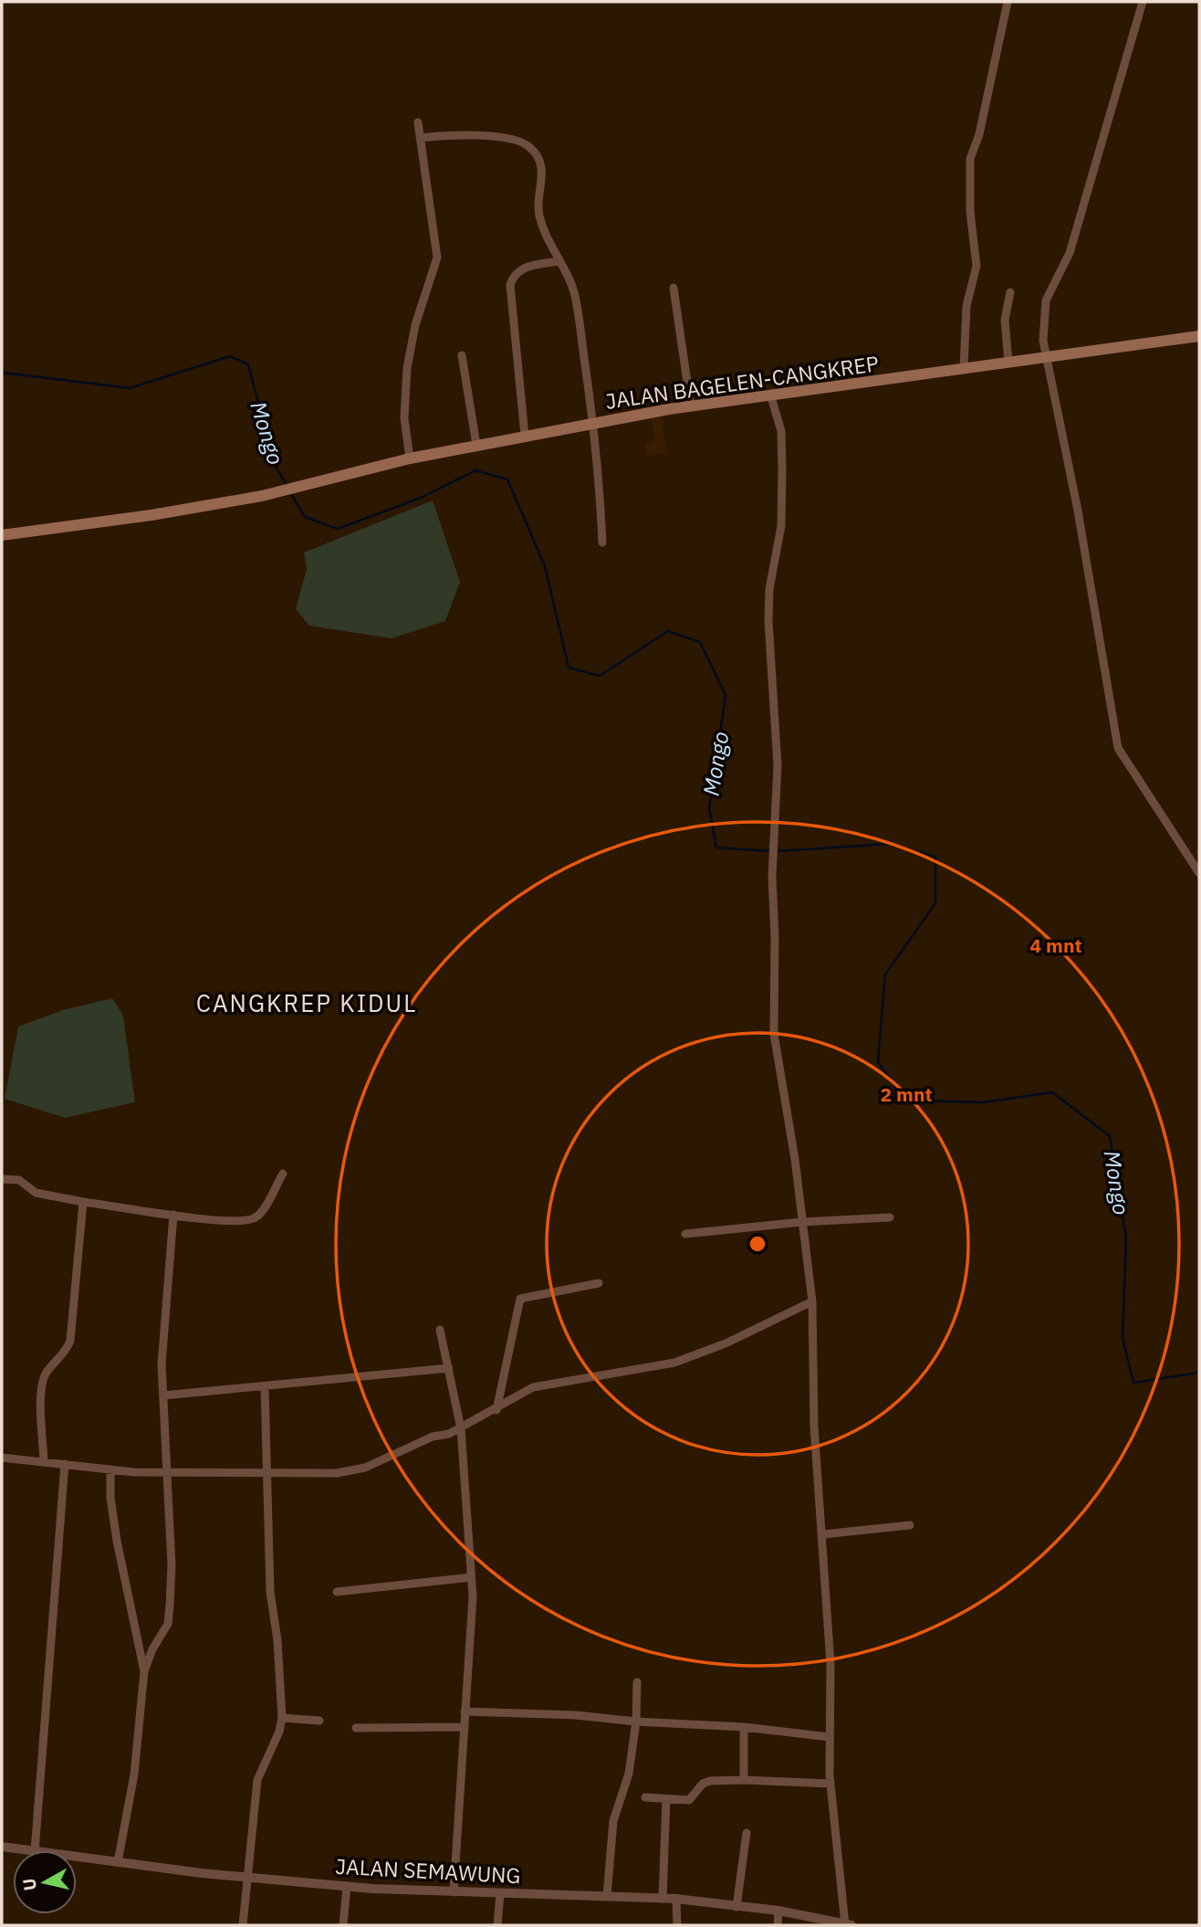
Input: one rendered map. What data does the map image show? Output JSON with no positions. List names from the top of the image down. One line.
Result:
{"streets":{"main road":["JALAN BAGELEN-CANGKREP"],"street":["JALAN SEMAWUNG"]},"districts":["CANGKREP KIDUL"],"water":["Mongo"],"north":"left","rings":["4 mnt","2 mnt"]}
